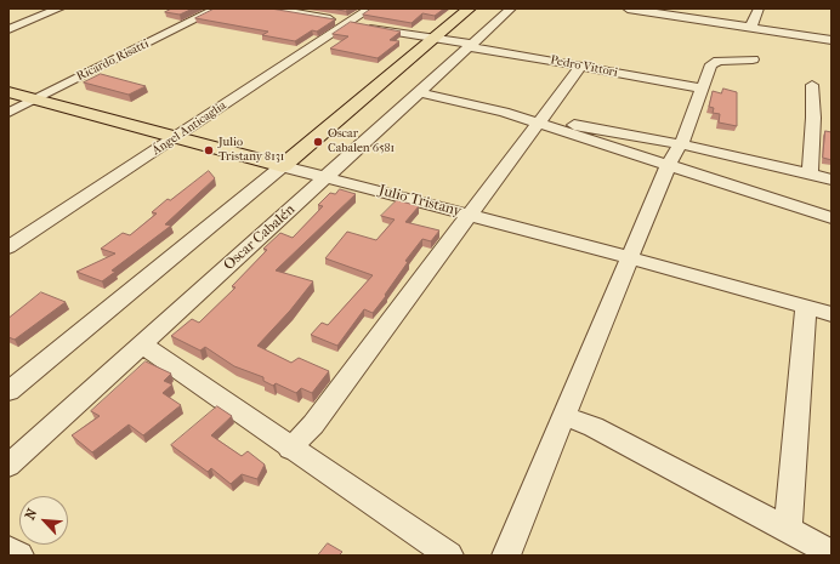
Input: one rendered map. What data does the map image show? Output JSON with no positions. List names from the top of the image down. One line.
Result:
{"streets":{"main road":["Julio Tristany"],"street":["Ricardo Risatti","Pedro Vittori","Ángel Anticaglia","Oscar Cabalén"]},"crossings":[["Ricardo Risatti","Julio Tristany"],["Pedro Vittori","Ángel Anticaglia"],["Pedro Vittori","Oscar Cabalén"],["Ángel Anticaglia","Julio Tristany"],["Julio Tristany","Oscar Cabalén"]],"places":["Oscar Cabalen 6581","Julio Tristany 8131"],"north":"top left"}
